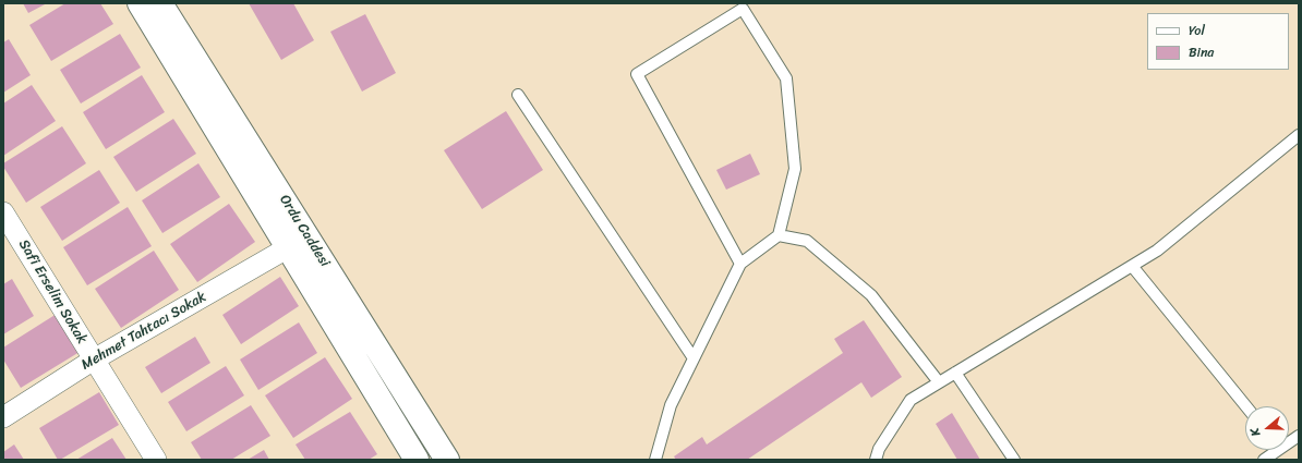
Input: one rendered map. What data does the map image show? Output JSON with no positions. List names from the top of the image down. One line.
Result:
{"streets":{"main road":["Ordu Caddesi"],"street":["Safi Erselim Sokak","Mehmet Tahtacı Sokak"]},"crossings":[["Ordu Caddesi","Mehmet Tahtacı Sokak"],["Safi Erselim Sokak","Mehmet Tahtacı Sokak"]],"legend":["Yol","Bina"],"north":"left"}
